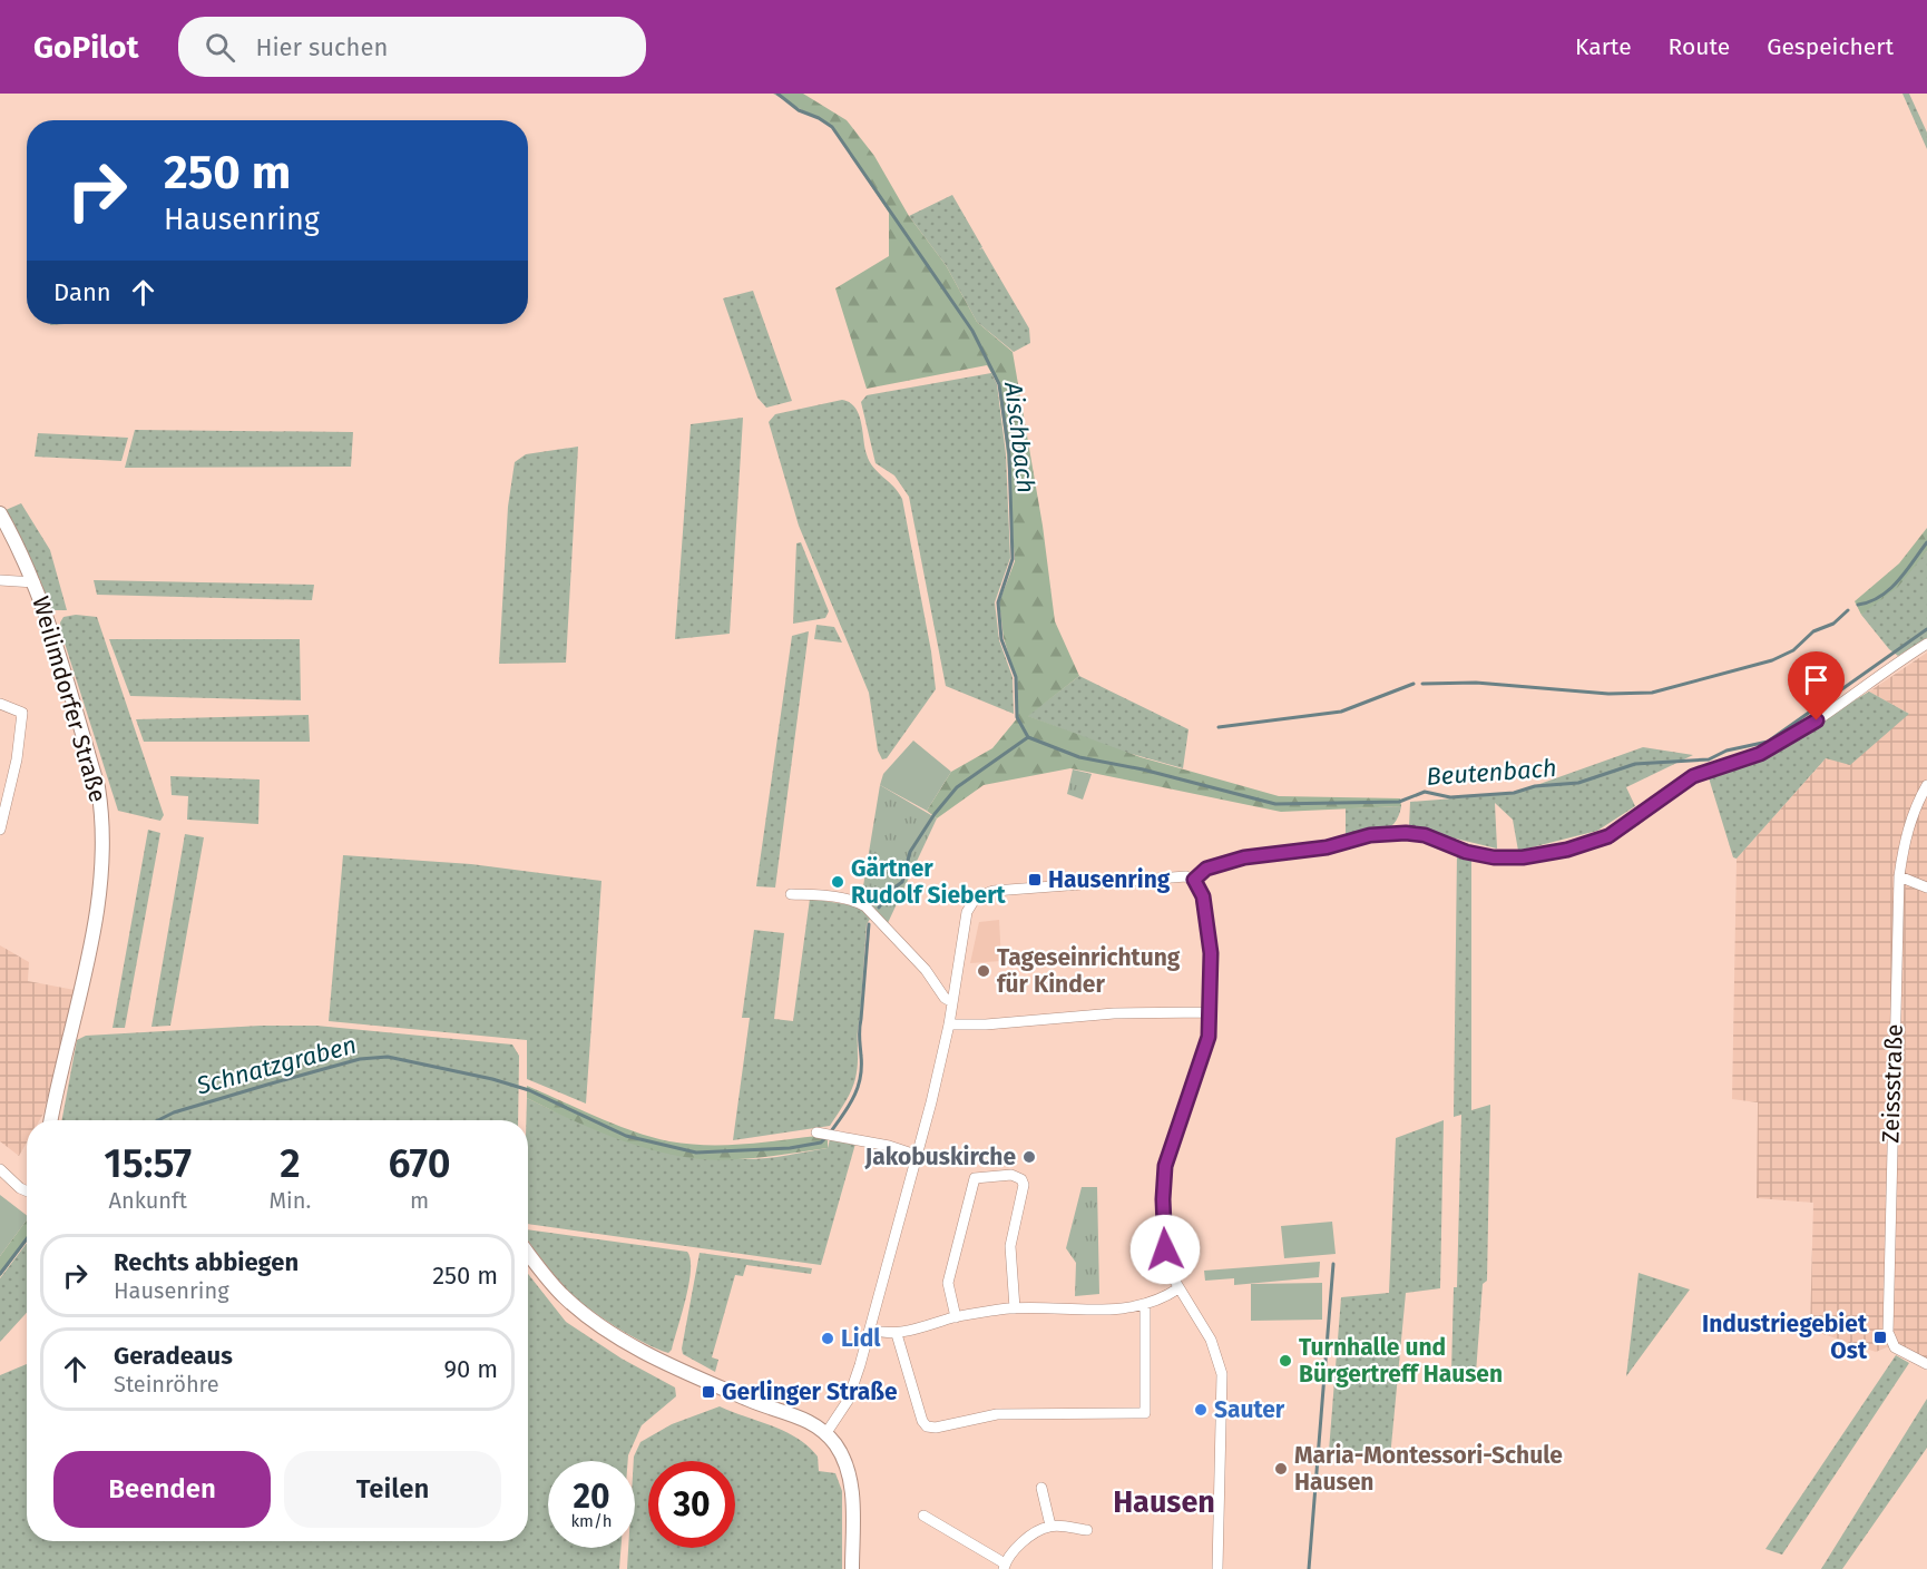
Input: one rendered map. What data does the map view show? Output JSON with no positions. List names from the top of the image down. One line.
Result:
{"streets":{"main road":["Weilimdorfer Straße"],"street":["Zeissstraße"]},"districts":["Hausen"],"water":["Aischbach","Beutenbach","Schnatzgraben"],"places":{"transit":["Hausenring","Industriegebiet Ost","Gerlinger Straße"],"other":["Gärtner Rudolf Siebert","Tageseinrichtung für Kinder","Jakobuskirche","Lidl","Turnhalle und Bürgertreff Hausen","Sauter","Maria-Montessori-Schule Hausen"]},"page":{"header":"GoPilot","search":"Hier suchen","nav":["Karte","Route","Gespeichert"],"turn":["250 m","Hausenring"],"then":"Dann","eta":["15:57","Ankunft","2","Min.","670","m"],"list":[{"name":"Rechts abbiegen","note":"Hausenring","value":"250 m"},{"name":"Geradeaus","note":"Steinröhre","value":"90 m"}],"buttons":["Beenden","Teilen"],"speed":"20 km/h","limit":"30"}}
